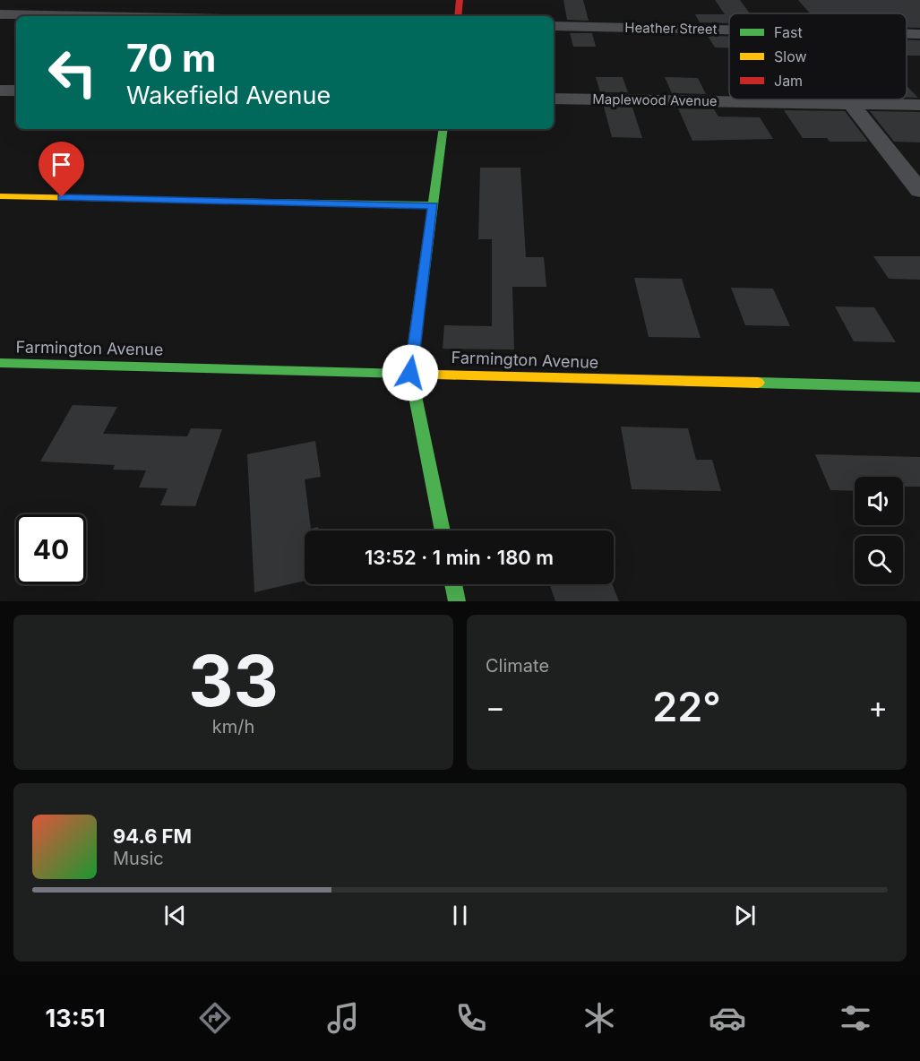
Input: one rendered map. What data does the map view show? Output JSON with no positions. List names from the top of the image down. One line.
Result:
{"streets":{"street":["Heather Street","Maplewood Avenue","Farmington Avenue"]},"legend":["Fast","Slow","Jam"],"page":{"turn":["70 m","Wakefield Avenue"],"limit":"40","trip":"13:52 · 1 min · 180 m","tile":[["33","km/h"],"Climate"],"heat":["−","22°","+"],"song":["94.6 FM","Music"],"tabs":"13:51"}}
